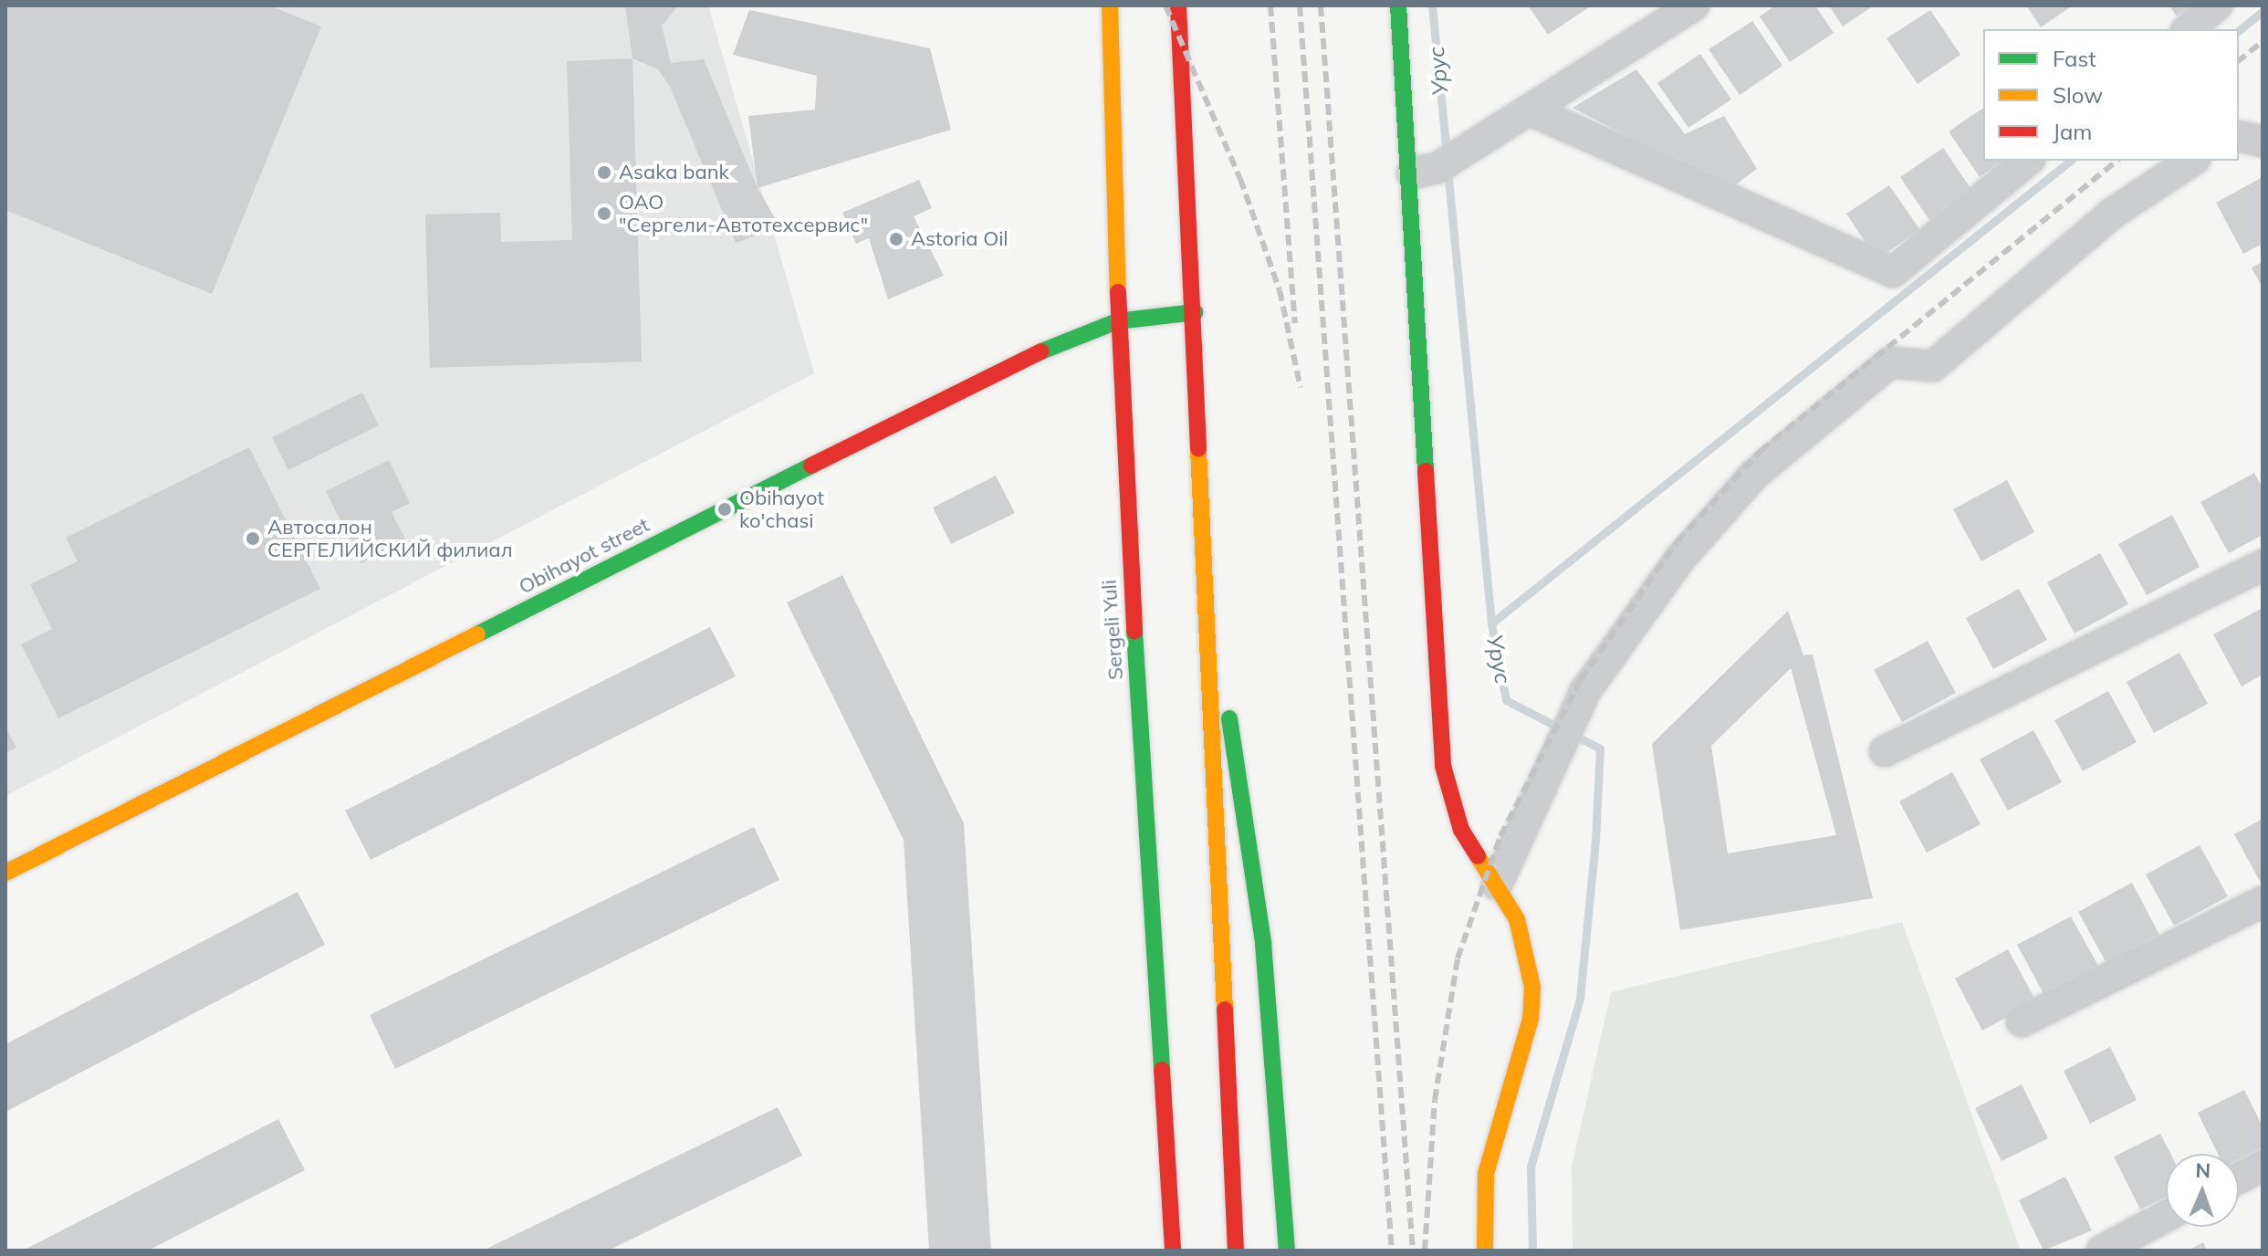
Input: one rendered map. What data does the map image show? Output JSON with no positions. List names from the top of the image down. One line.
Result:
{"streets":{"main road":["Obihayot street","Sergeli Yuli"]},"crossings":[["Obihayot street","Sergeli Yuli"]],"water":["Урус"],"places":["Asaka bank","ОАО \"Сергели-Автотехсервис\"","Astoria Oil","Obihayot ko'chasi","Автосалон СЕРГЕЛИЙСКИЙ филиал"],"legend":["Fast","Slow","Jam"],"north":"top"}
